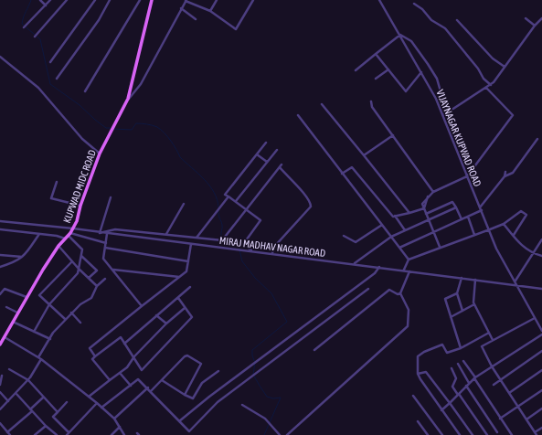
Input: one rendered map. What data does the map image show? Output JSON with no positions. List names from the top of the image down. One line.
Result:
{"streets":{"main road":["KUPWAD MIDC ROAD"],"street":["VIJAYNAGAR KUPWAD ROAD","MIRAJ MADHAV NAGAR ROAD"]},"crossings":[["VIJAYNAGAR KUPWAD ROAD","MIRAJ MADHAV NAGAR ROAD"],["KUPWAD MIDC ROAD","MIRAJ MADHAV NAGAR ROAD"]]}
